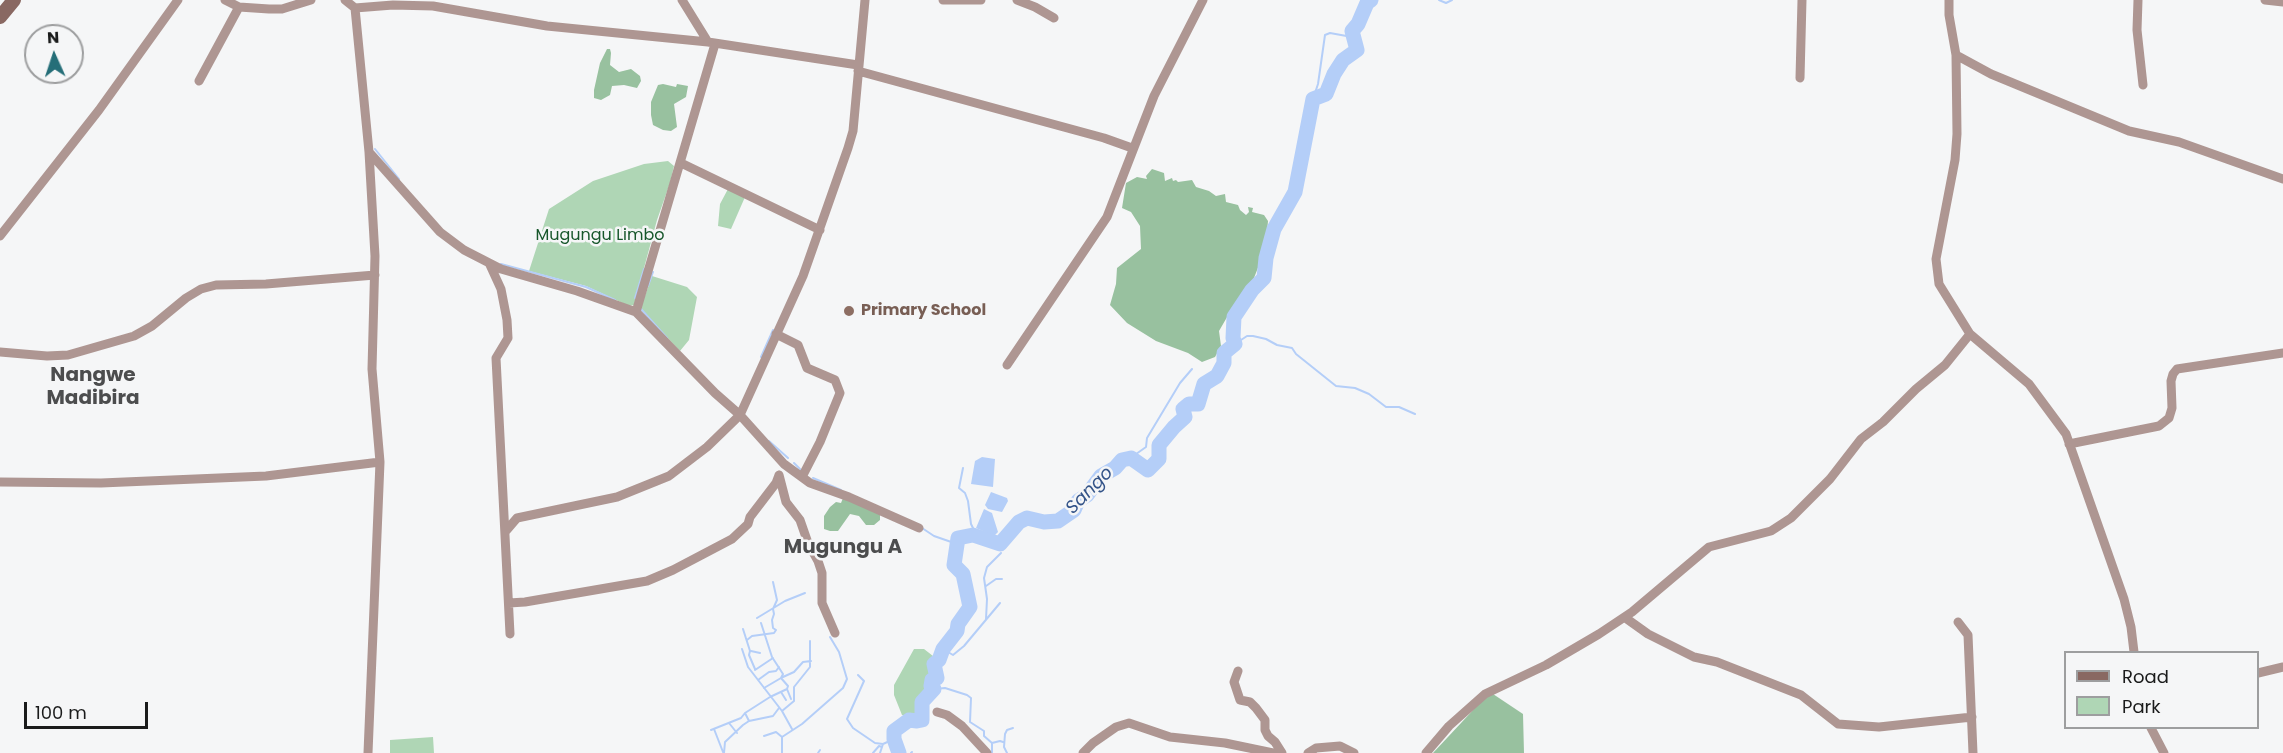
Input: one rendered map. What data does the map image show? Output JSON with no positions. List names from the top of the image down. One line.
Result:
{"districts":["Nangwe Madibira","Mugungu A"],"water":["Sango"],"parks":["Mugungu Limbo"],"places":["Primary School"],"legend":["Road","Park"],"scale_bar":"100 m","north":"top"}
